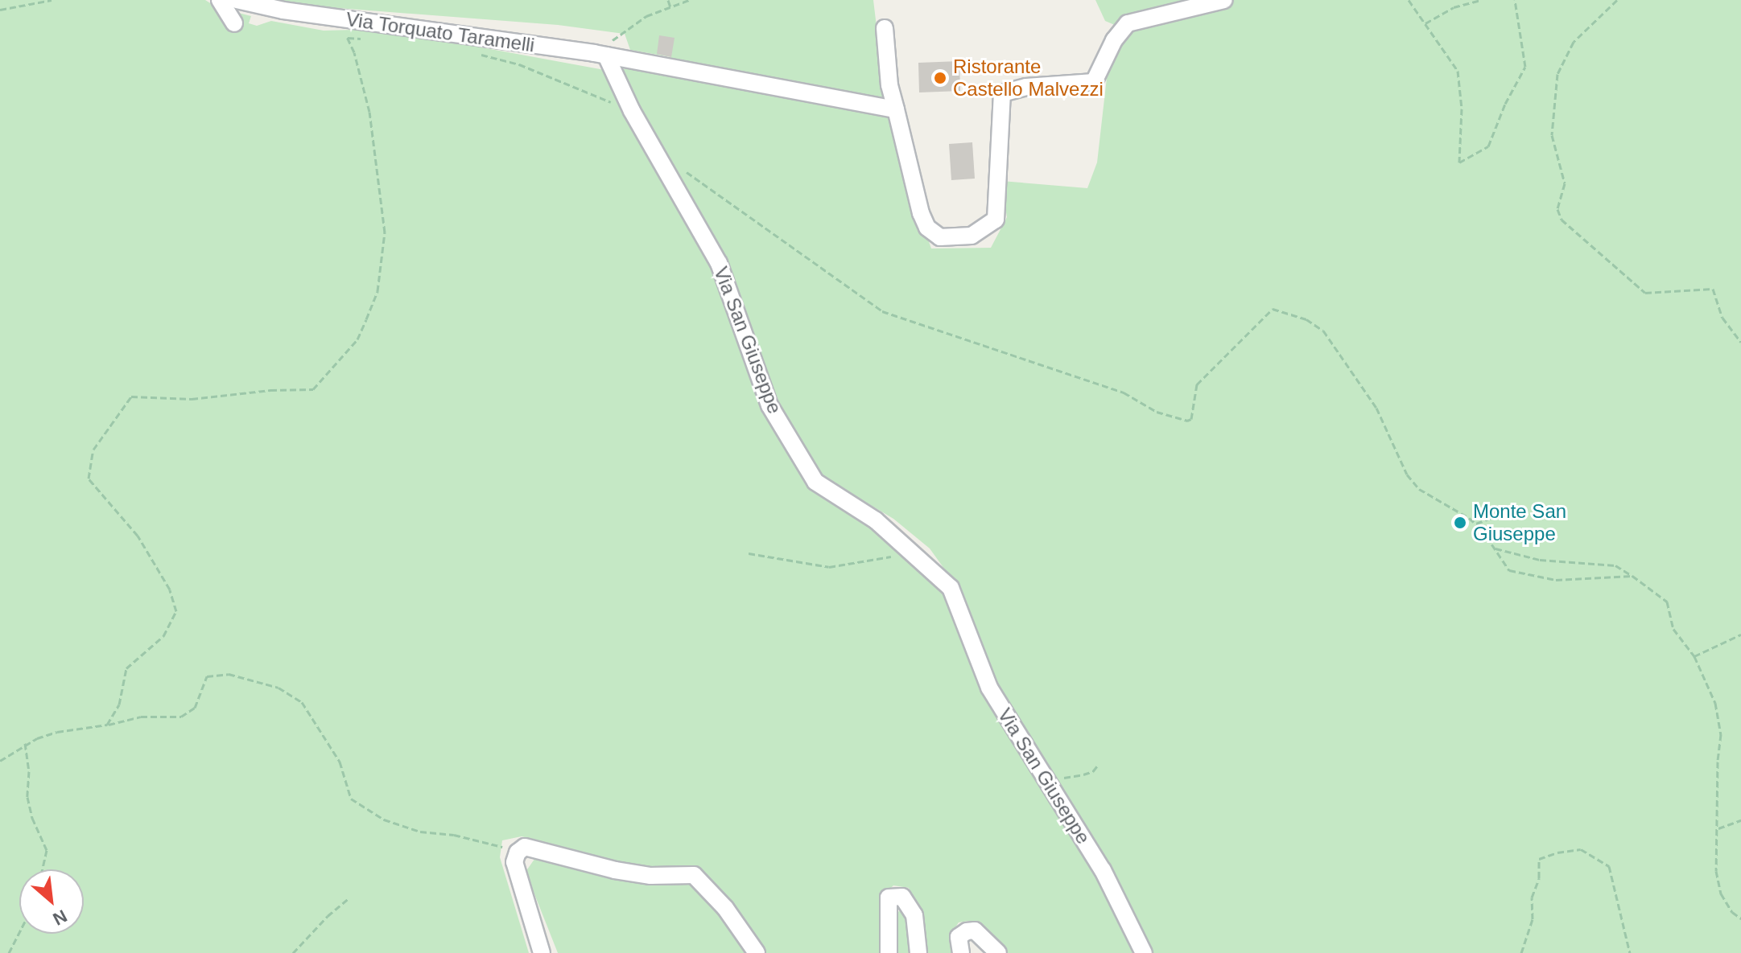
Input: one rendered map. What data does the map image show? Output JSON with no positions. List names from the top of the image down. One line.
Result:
{"streets":{"street":["Via Torquato Taramelli","Via San Giuseppe"]},"crossings":[["Via Torquato Taramelli","Via San Giuseppe"]],"places":["Ristorante Castello Malvezzi","Monte San Giuseppe"],"north":"bottom right"}
